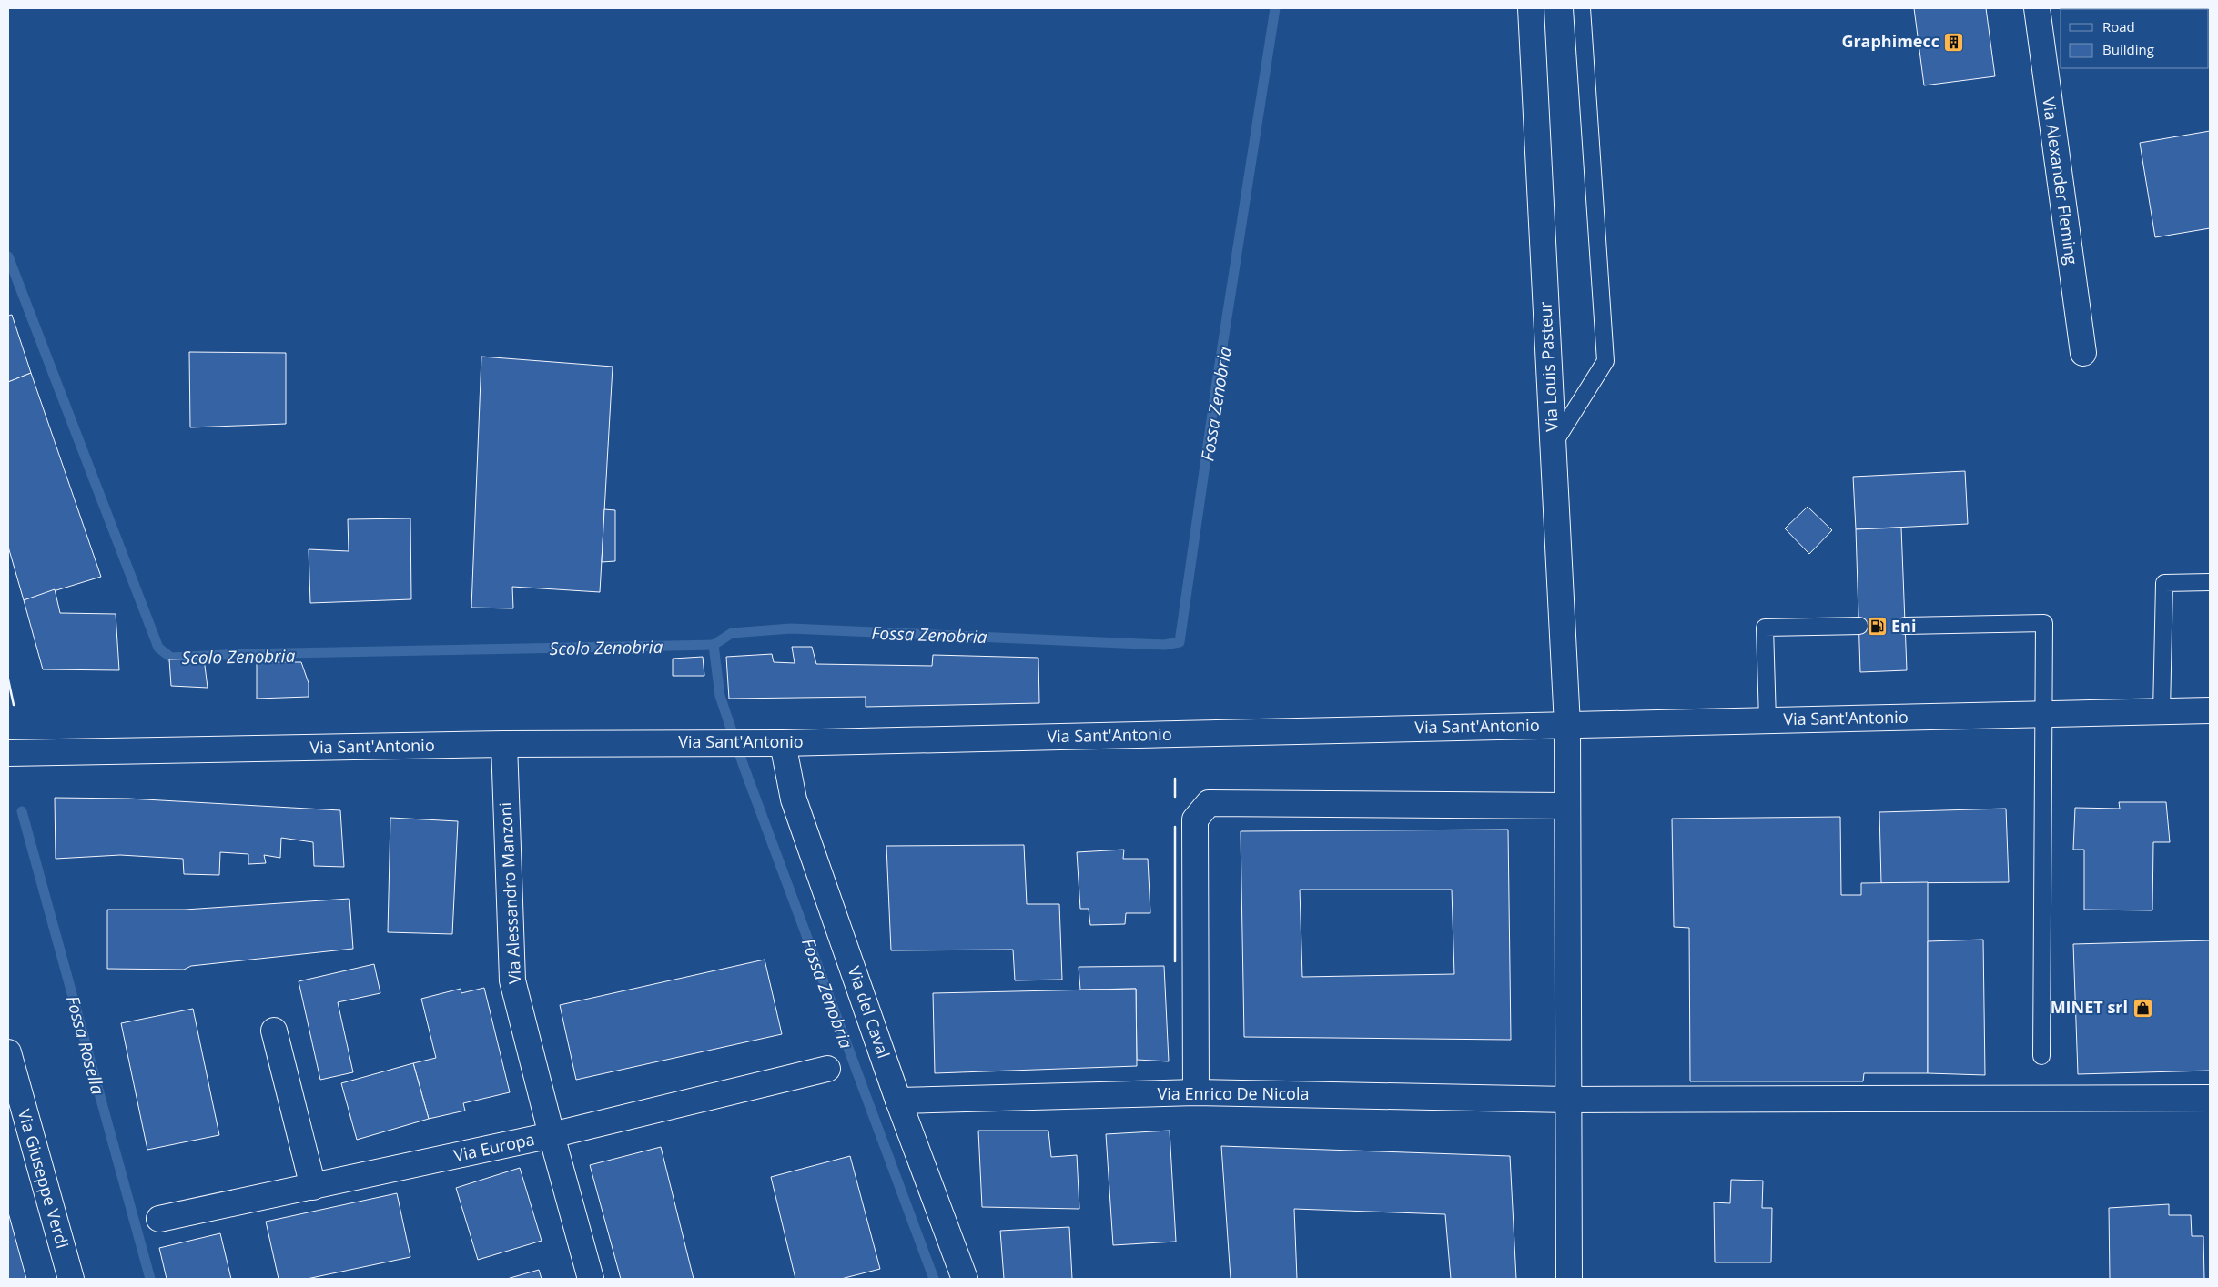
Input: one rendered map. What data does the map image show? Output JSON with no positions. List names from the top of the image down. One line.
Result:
{"streets":{"street":["Via Alexander Fleming","Via Louis Pasteur","Via Sant'Antonio","Via Alessandro Manzoni","Via del Caval","Via Enrico De Nicola","Via Europa","Via Giuseppe Verdi"]},"crossings":[["Via Louis Pasteur","Via Sant'Antonio"],["Via Louis Pasteur","Via Enrico De Nicola"],["Via Sant'Antonio","Via Alessandro Manzoni"],["Via Sant'Antonio","Via del Caval"],["Via Alessandro Manzoni","Via Europa"],["Via del Caval","Via Enrico De Nicola"]],"water":["Fossa Zenobria","Scolo Zenobria","Fossa Rosella"],"places":{"building":["Graphimecc"],"fuel station":["Eni"],"shop":["MINET srl"]},"legend":["Road","Building"]}
